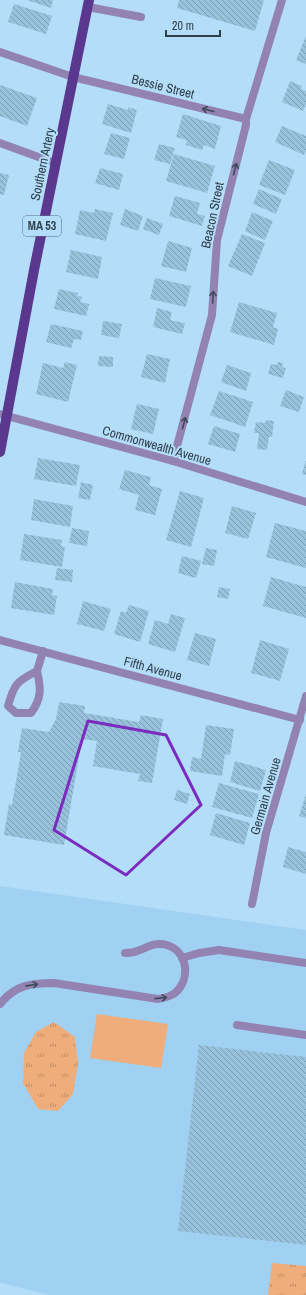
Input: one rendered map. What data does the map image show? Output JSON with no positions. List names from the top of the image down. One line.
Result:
{"streets":{"main road":["Southern Artery","MA 53"],"street":["Bessie Street","Beacon Street","Commonwealth Avenue","Fifth Avenue","Germain Avenue"]},"crossings":[["Bessie Street","Southern Artery"],["Bessie Street","Beacon Street"],["Southern Artery","Commonwealth Avenue"],["Beacon Street","Commonwealth Avenue"],["Fifth Avenue","Germain Avenue"]],"one_way":["Bessie Street","Beacon Street"],"scale_bar":"20 m"}
